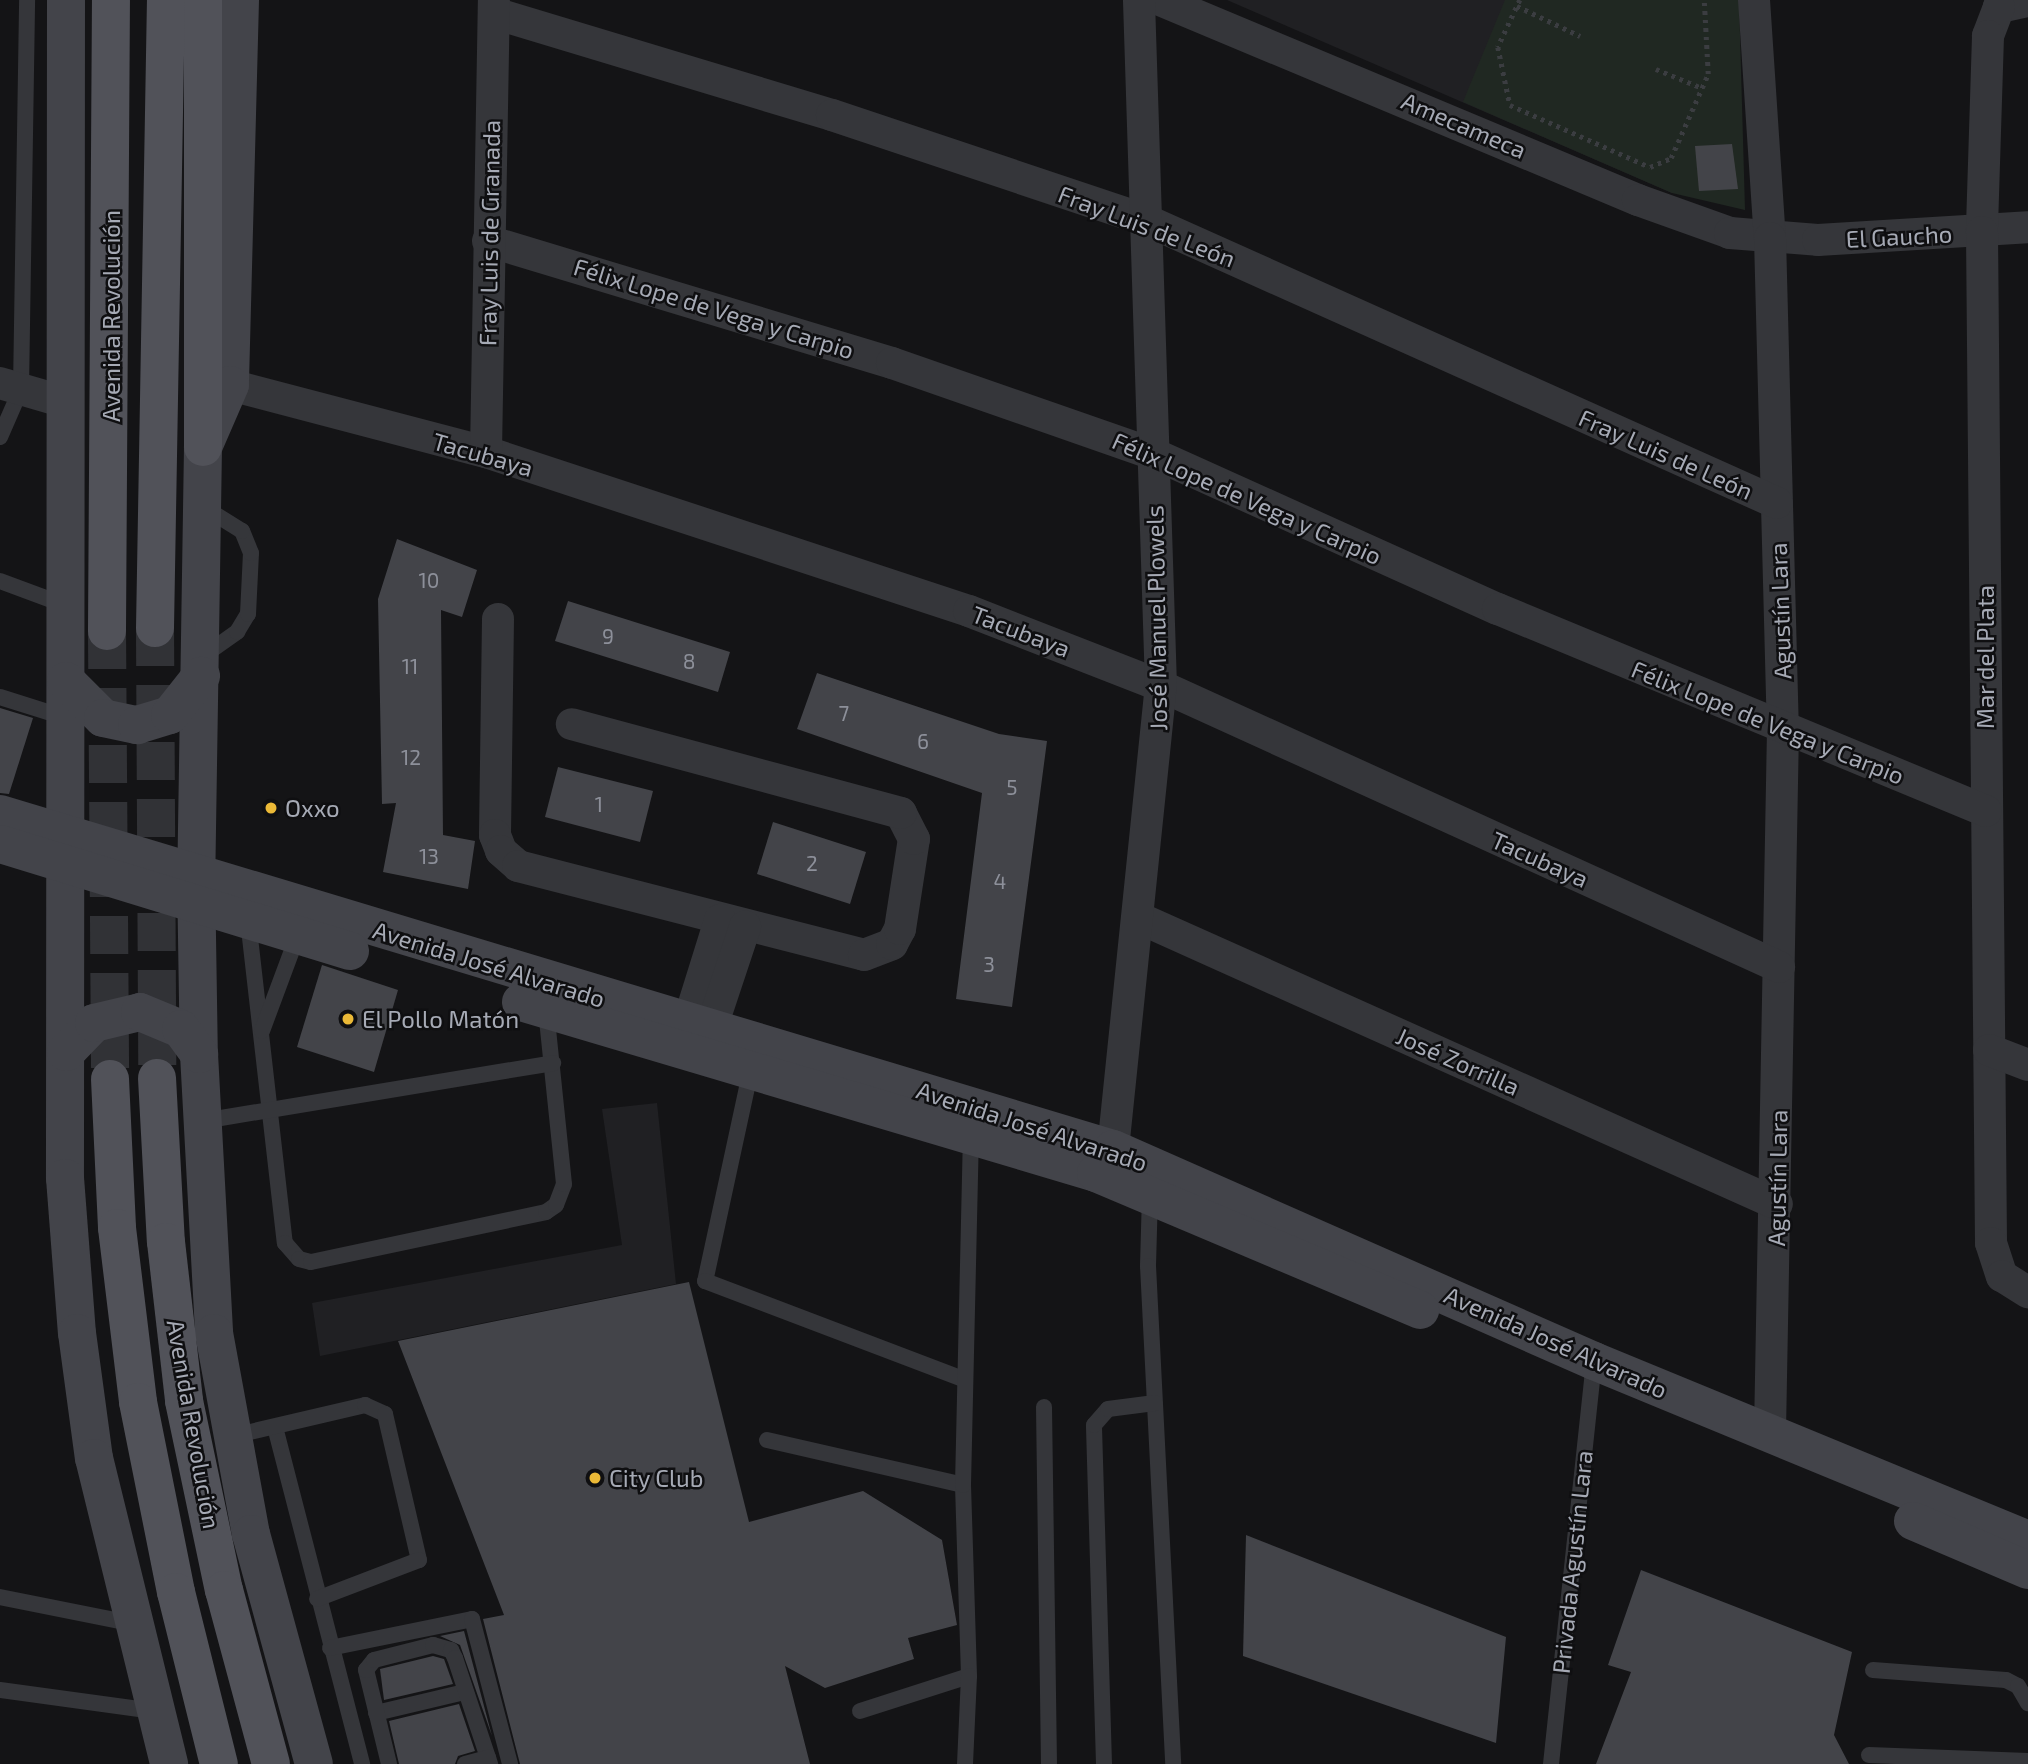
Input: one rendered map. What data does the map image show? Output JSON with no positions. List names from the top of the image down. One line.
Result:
{"streets":{"main road":["Avenida Revolución"],"street":["Amecameca","Fray Luis de León","Fray Luis de Granada","El Gaucho","Félix Lope de Vega y Carpio","Tacubaya","Agustín Lara","José Manuel Plowels","Mar del Plata","Avenida José Alvarado","José Zorrilla"],"lane":["Privada Agustín Lara"]},"crossings":[["Amecameca","El Gaucho"],["Amecameca","Agustín Lara"],["Fray Luis de León","Fray Luis de Granada"],["Fray Luis de León","Agustín Lara"],["Fray Luis de León","José Manuel Plowels"],["Fray Luis de Granada","Félix Lope de Vega y Carpio"],["Fray Luis de Granada","Tacubaya"],["El Gaucho","Agustín Lara"],["El Gaucho","Mar del Plata"],["Félix Lope de Vega y Carpio","Agustín Lara"],["Félix Lope de Vega y Carpio","José Manuel Plowels"],["Félix Lope de Vega y Carpio","Mar del Plata"],["Tacubaya","Agustín Lara"],["Tacubaya","José Manuel Plowels"],["Agustín Lara","Avenida José Alvarado"],["Agustín Lara","José Zorrilla"],["José Manuel Plowels","Avenida José Alvarado"],["José Manuel Plowels","José Zorrilla"],["Avenida José Alvarado","Privada Agustín Lara"]],"places":["Oxxo","El Pollo Matón","City Club"],"house_numbers":["10","9","8","11","7","6","12","5","1","13","2","4","3"]}
